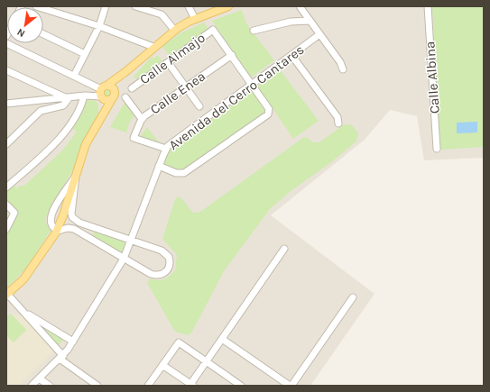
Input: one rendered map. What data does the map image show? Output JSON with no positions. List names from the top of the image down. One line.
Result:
{"streets":{"street":["Calle Almajo","Calle Albina","Calle Enea","Avenida del Cerro Cantares"]},"crossings":[["Calle Almajo","Calle Enea"],["Calle Enea","Avenida del Cerro Cantares"]],"north":"bottom left"}
